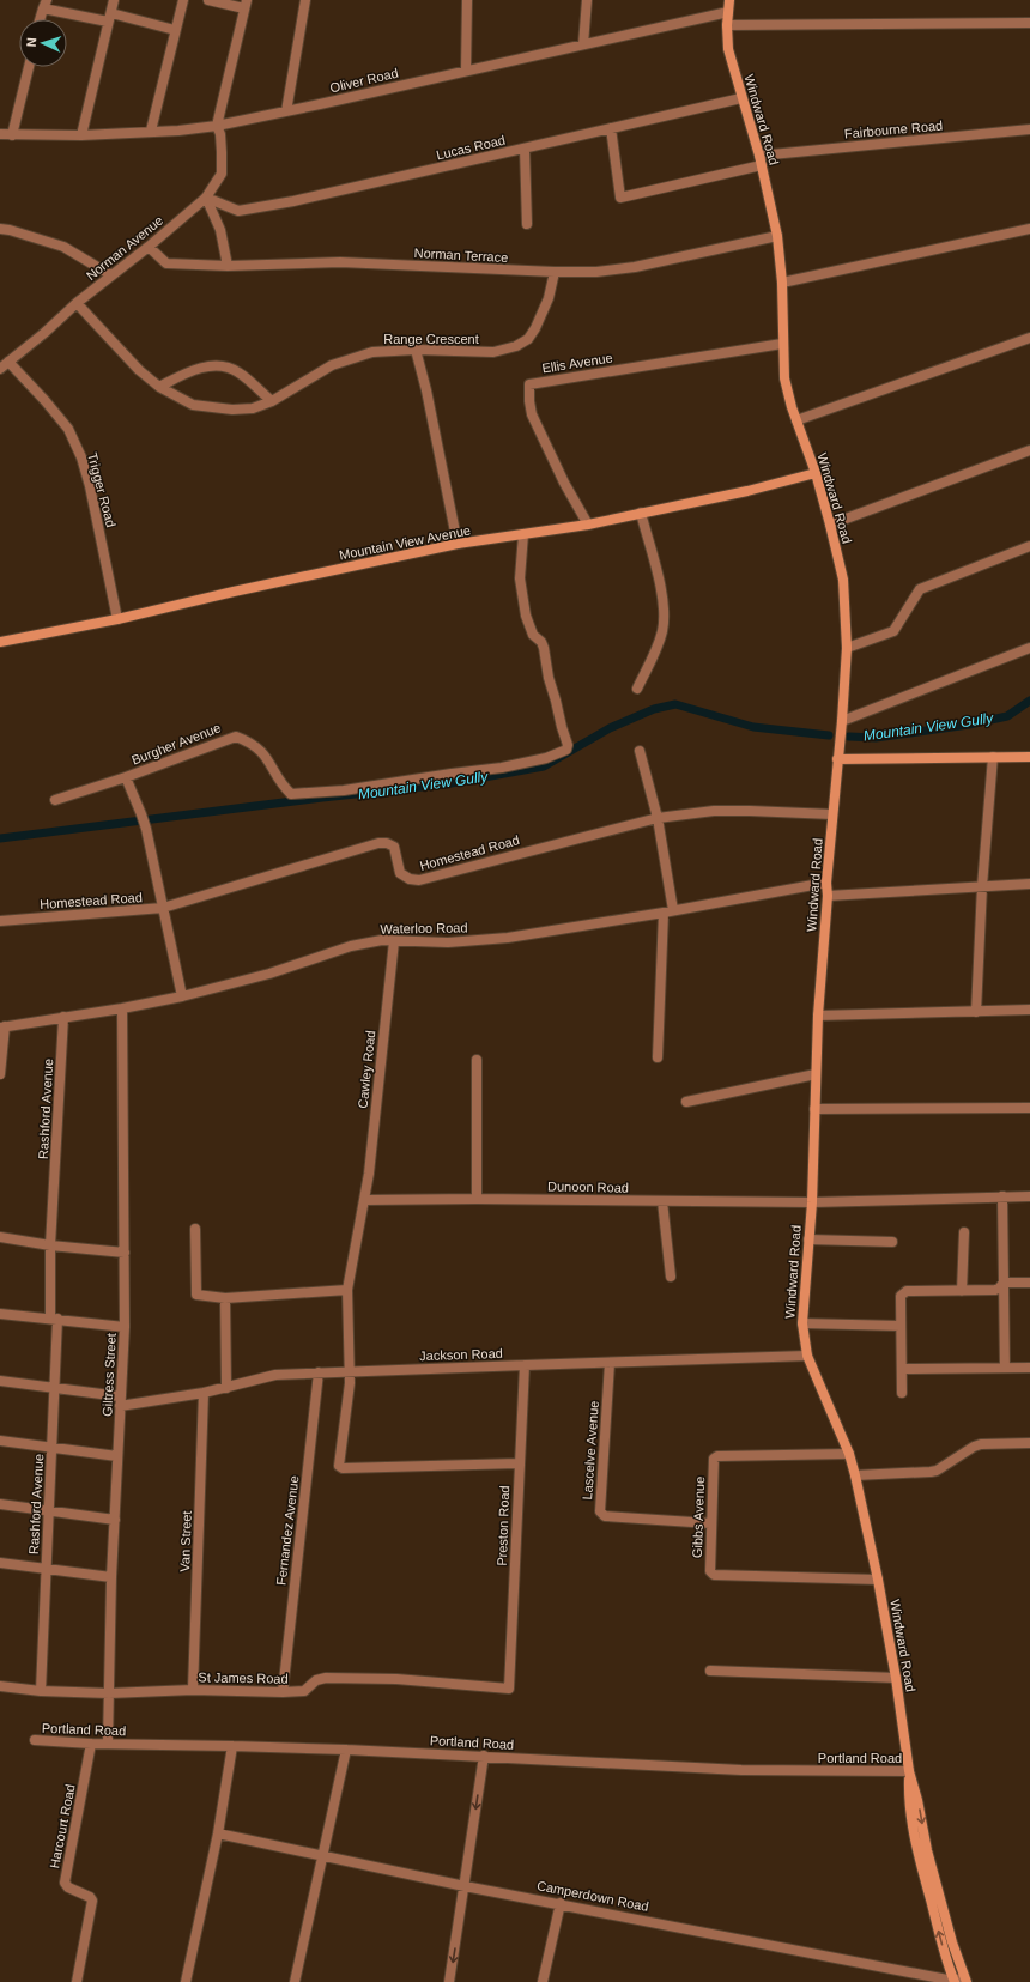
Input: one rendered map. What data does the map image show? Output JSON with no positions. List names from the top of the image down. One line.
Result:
{"streets":{"main road":["Windward Road","Mountain View Avenue"],"street":["Oliver Road","Fairbourne Road","Lucas Road","Norman Avenue","Norman Terrace","Range Crescent","Ellis Avenue","Trigger Road","Burgher Avenue","Homestead Road","Waterloo Road","Cawley Road","Rashford Avenue","Dunoon Road","Jackson Road","Giltress Street","Lascelve Avenue","Gibbs Avenue","Preston Road","Fernandez Avenue","Van Street","St James Road","Portland Road","Harcourt Road","Camperdown Road"]},"crossings":[["Oliver Road","Windward Road"],["Oliver Road","Norman Avenue"],["Windward Road","Fairbourne Road"],["Windward Road","Lucas Road"],["Windward Road","Norman Terrace"],["Windward Road","Ellis Avenue"],["Windward Road","Mountain View Avenue"],["Windward Road","Homestead Road"],["Windward Road","Waterloo Road"],["Windward Road","Dunoon Road"],["Windward Road","Jackson Road"],["Windward Road","Gibbs Avenue"],["Windward Road","Portland Road"],["Windward Road","Camperdown Road"],["Lucas Road","Norman Avenue"],["Norman Avenue","Norman Terrace"],["Norman Avenue","Range Crescent"],["Norman Avenue","Trigger Road"],["Norman Terrace","Range Crescent"],["Ellis Avenue","Mountain View Avenue"],["Trigger Road","Mountain View Avenue"],["Mountain View Avenue","Burgher Avenue"],["Waterloo Road","Cawley Road"],["Waterloo Road","Rashford Avenue"],["Waterloo Road","Giltress Street"],["Cawley Road","Dunoon Road"],["Cawley Road","Jackson Road"],["Cawley Road","Preston Road"],["Rashford Avenue","Jackson Road"],["Rashford Avenue","St James Road"],["Jackson Road","Giltress Street"],["Jackson Road","Lascelve Avenue"],["Jackson Road","Preston Road"],["Jackson Road","Fernandez Avenue"],["Jackson Road","Van Street"],["Giltress Street","St James Road"],["Giltress Street","Portland Road"],["Lascelve Avenue","Gibbs Avenue"],["Preston Road","St James Road"],["Fernandez Avenue","St James Road"],["Van Street","St James Road"],["Portland Road","Harcourt Road"]],"water":["Mountain View Gully"],"north":"left"}
